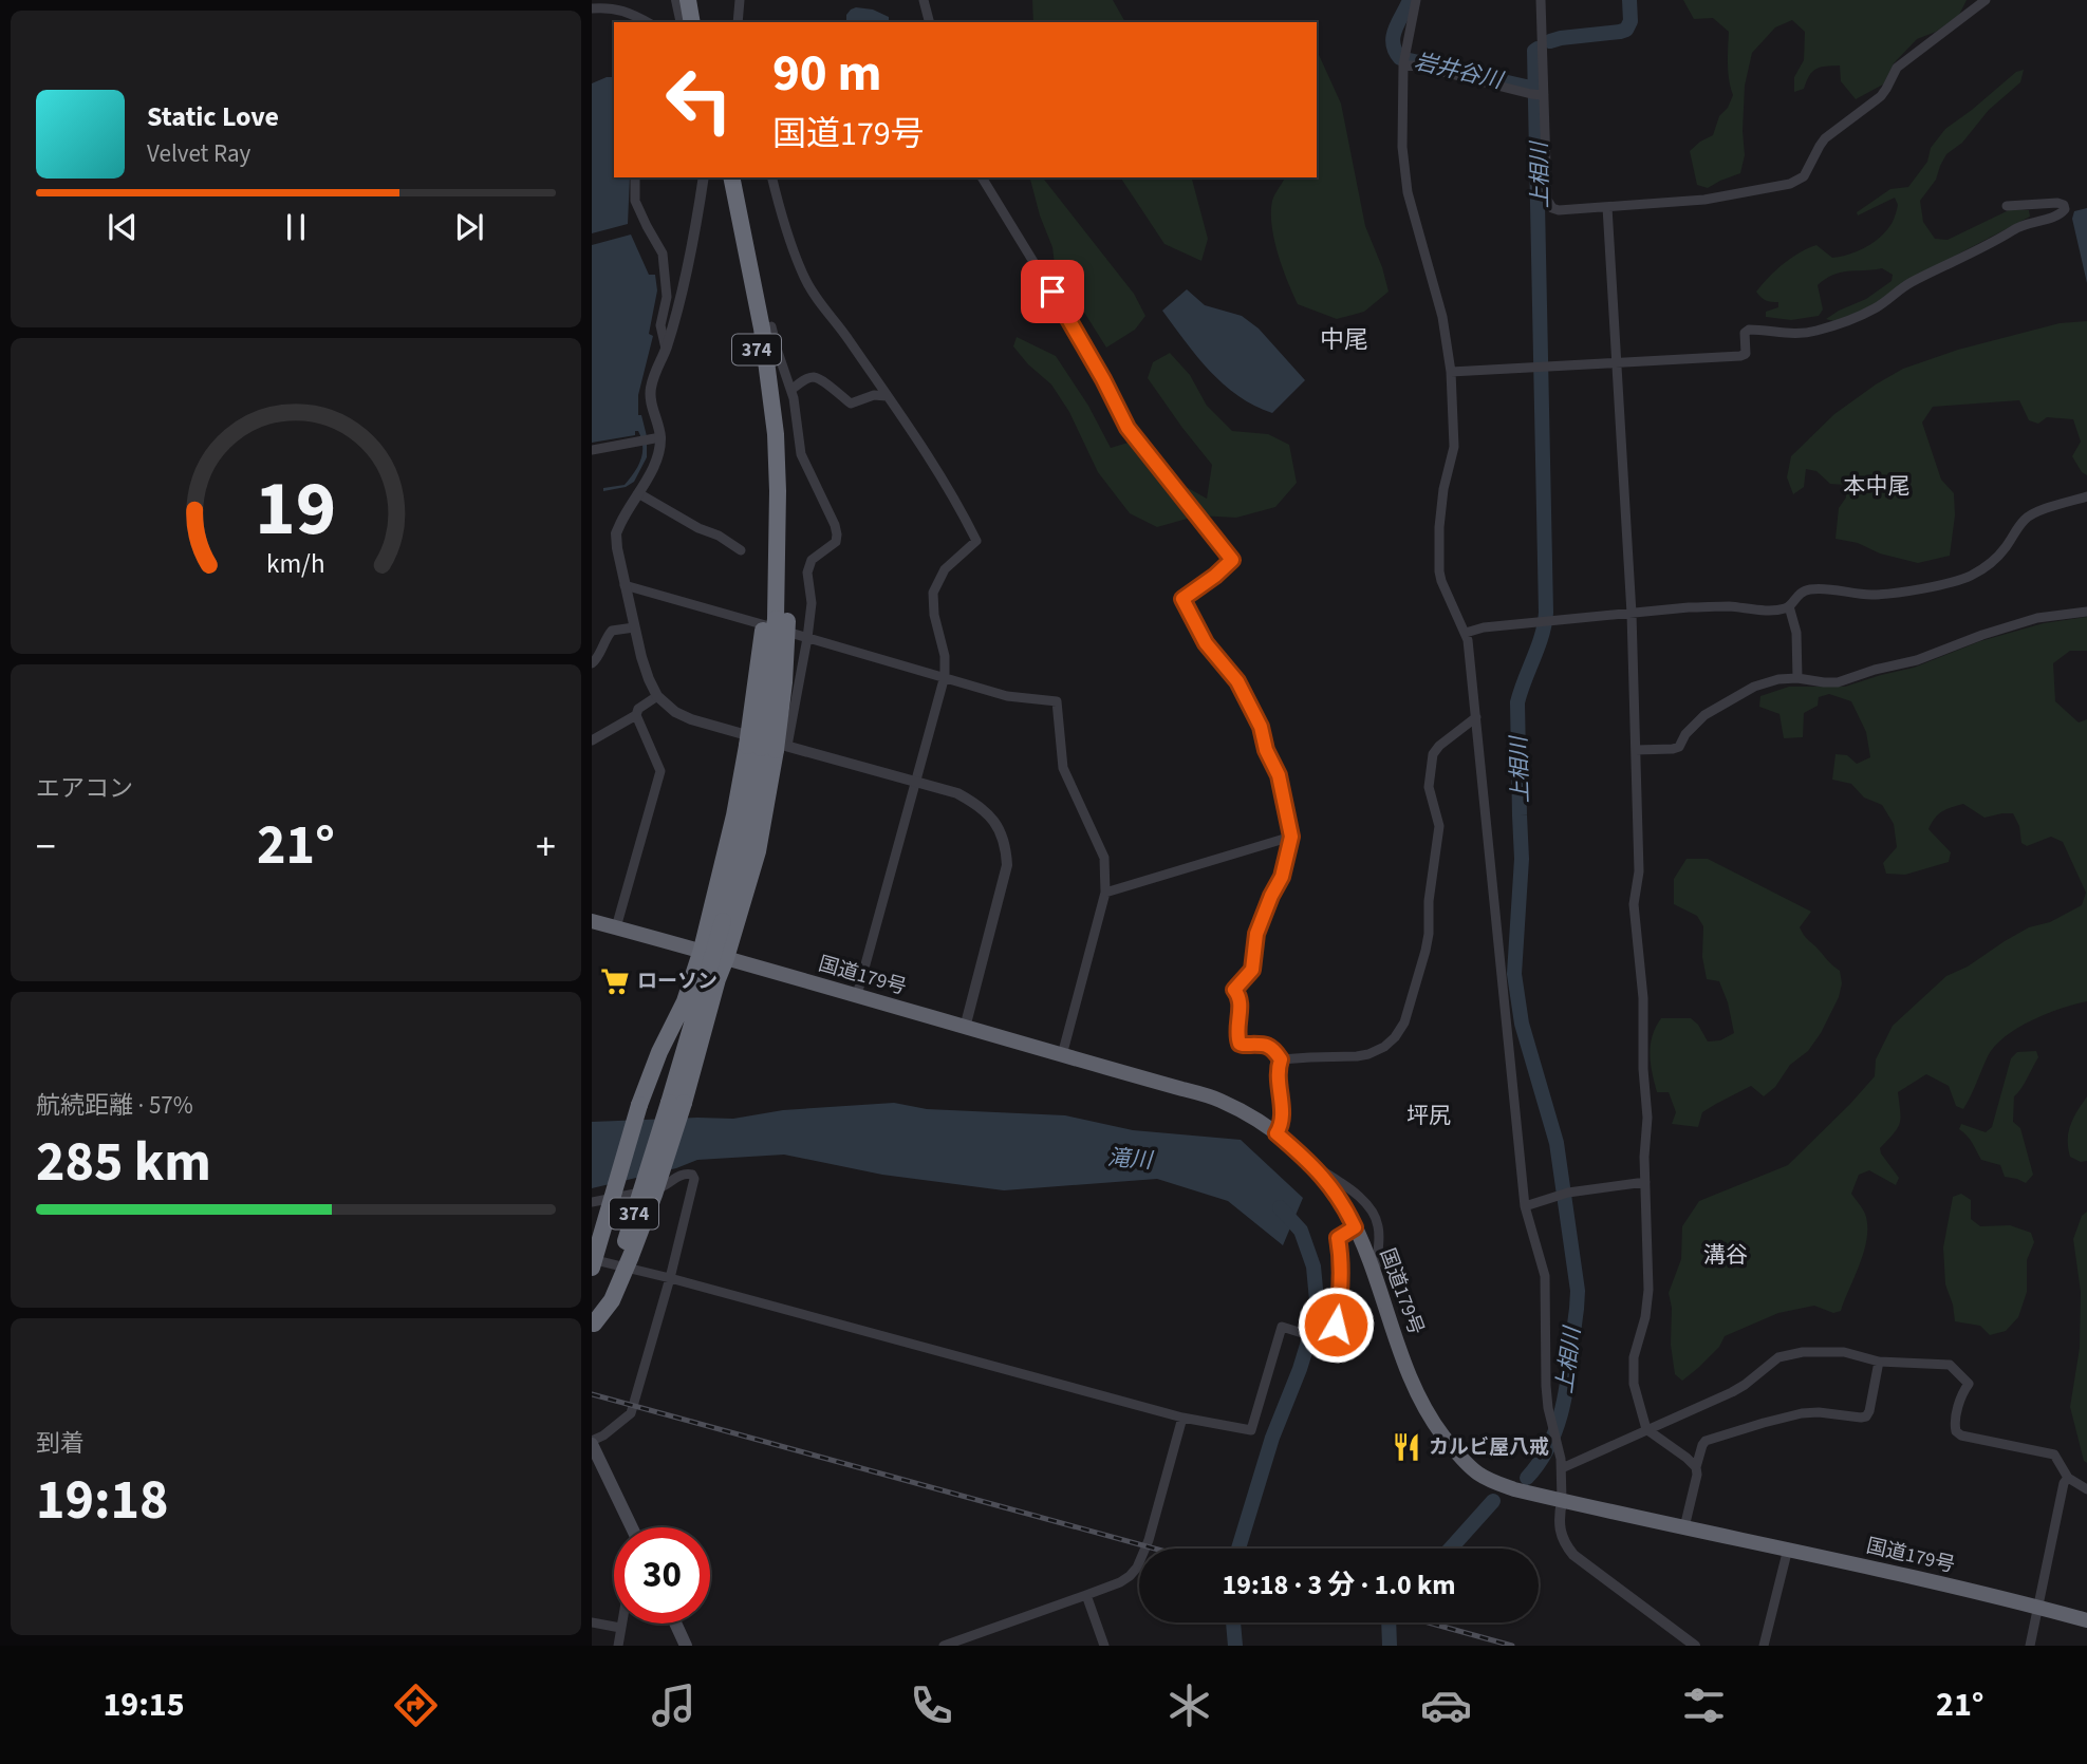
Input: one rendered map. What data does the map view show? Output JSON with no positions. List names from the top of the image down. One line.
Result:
{"streets":{"highway":["374","国道179号"]},"districts":["中尾","本中尾","坪尻","溝谷"],"water":["岩井谷川","上相川","滝川"],"places":{"supermarket":["ローソン"],"restaurant":["カルビ屋八戒"]},"page":{"turn":["90 m","国道179号"],"song":["Static Love","Velvet Ray"],"tile":["エアコン",["航続距離 · 57%","285 km"],["到着","19:18"]],"heat":["−","21°","+"],"limit":"30","trip":"19:18 · 3 分 · 1.0 km","tabs":["19:15","21°"],"gauge":["19","km/h"]}}
